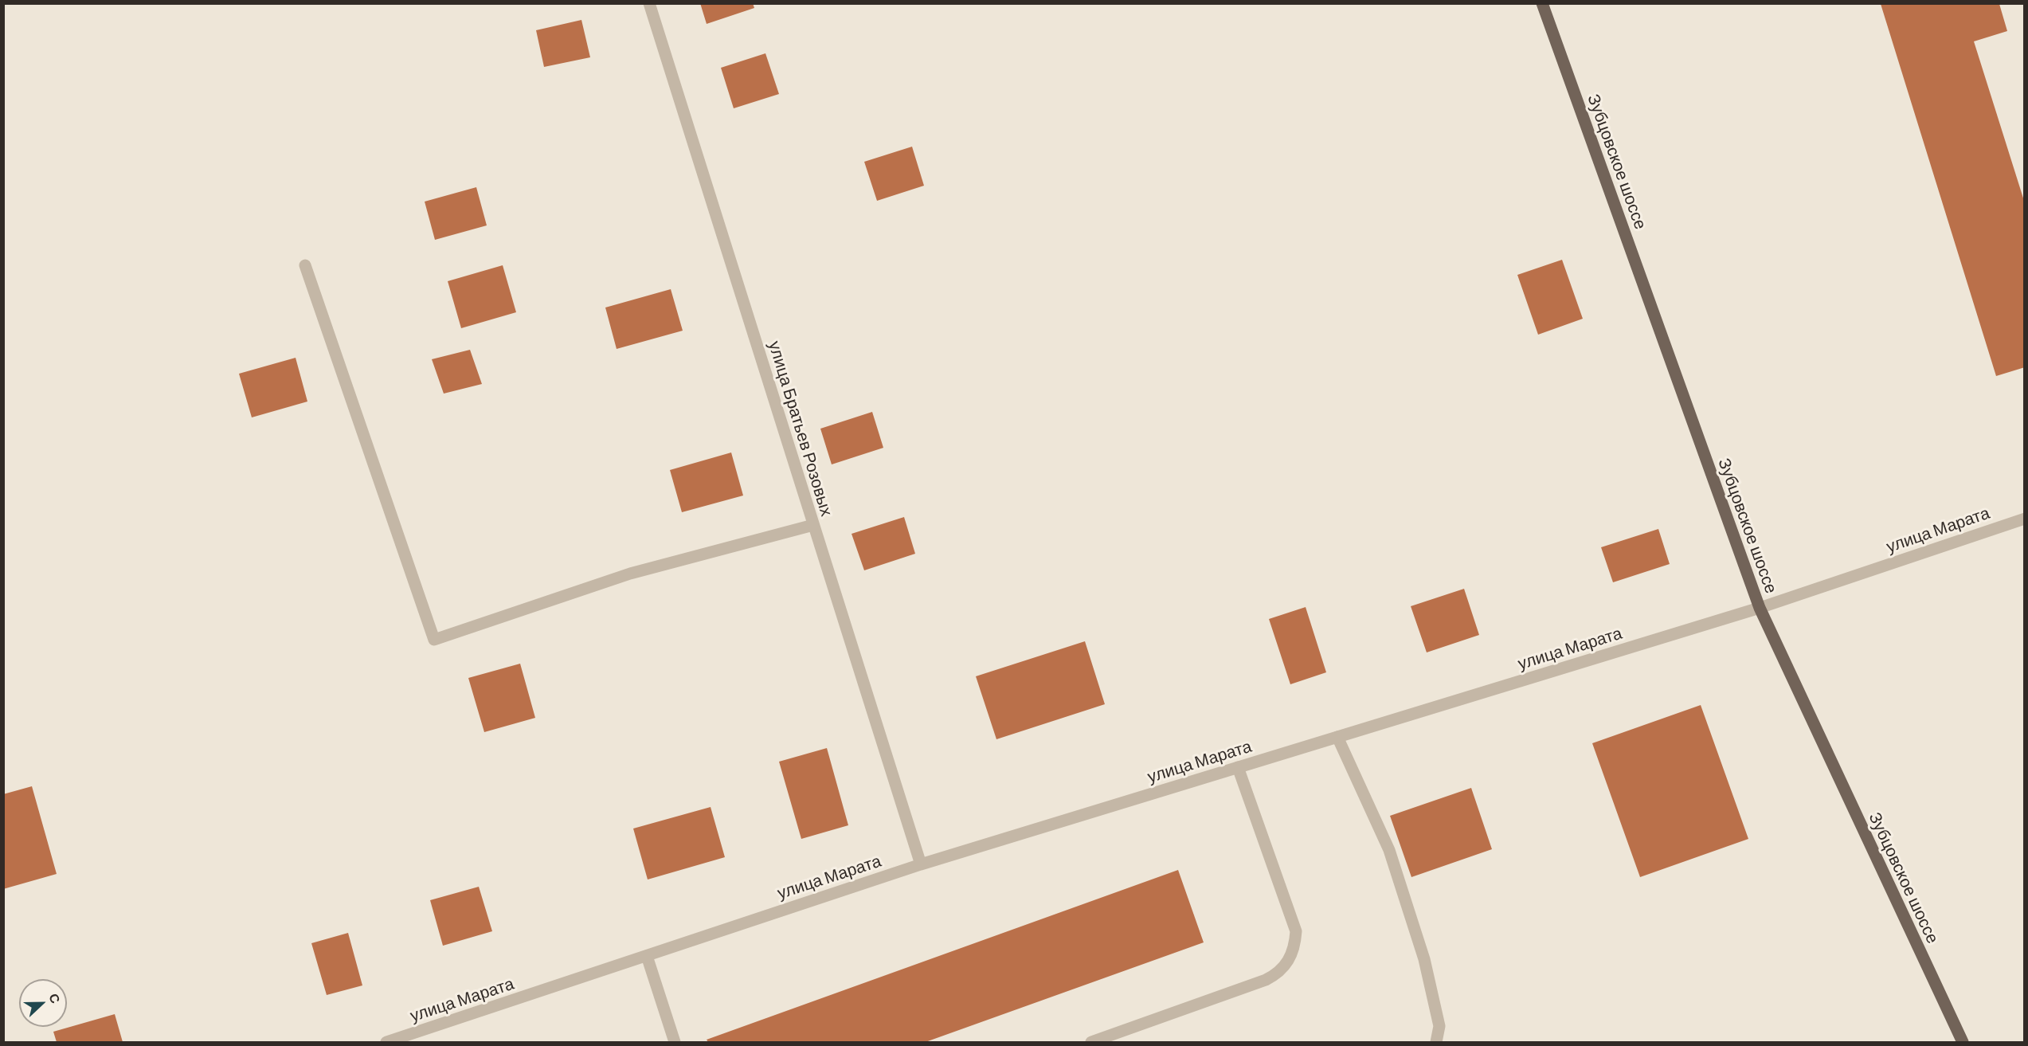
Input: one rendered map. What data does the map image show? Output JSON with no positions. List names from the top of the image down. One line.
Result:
{"streets":{"main road":["Зубцовское шоссе"],"street":["улица Братьев Розовых","улица Марата"]},"crossings":[["Зубцовское шоссе","улица Марата"],["улица Братьев Розовых","улица Марата"]],"north":"right"}
